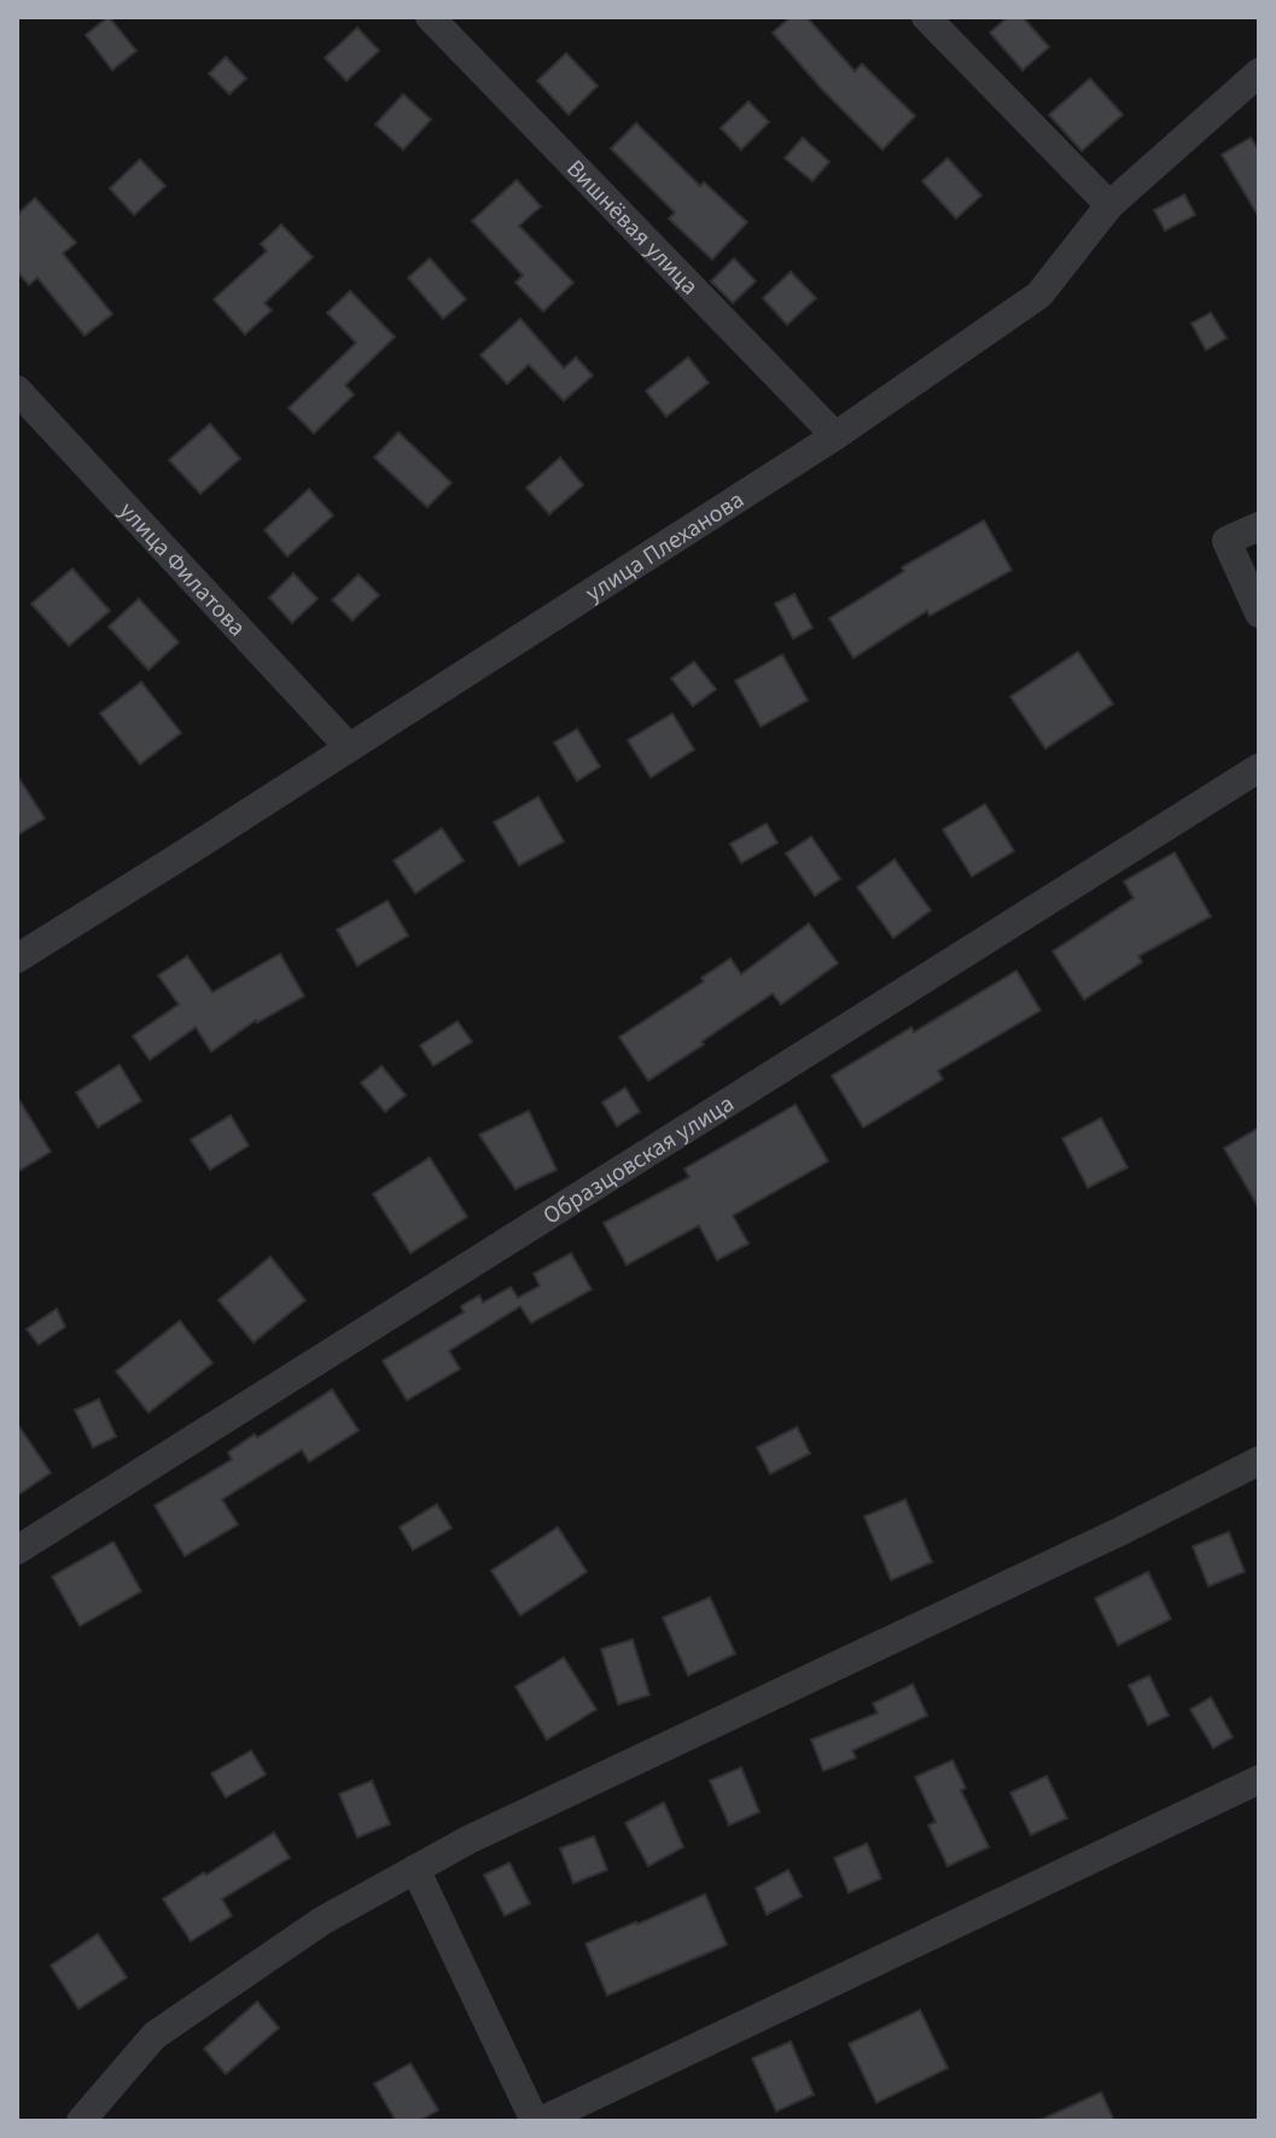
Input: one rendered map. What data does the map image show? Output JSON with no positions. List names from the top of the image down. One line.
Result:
{"streets":{"street":["Вишнёвая улица","улица Плеханова","улица Филатова","Образцовская улица"]},"crossings":[["Вишнёвая улица","улица Плеханова"],["улица Плеханова","улица Филатова"]]}
